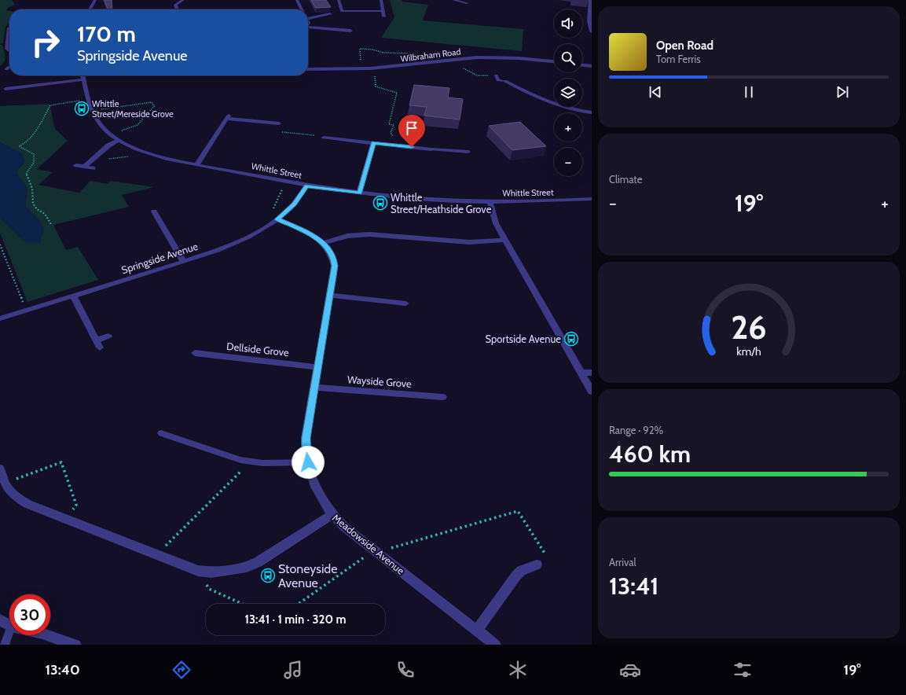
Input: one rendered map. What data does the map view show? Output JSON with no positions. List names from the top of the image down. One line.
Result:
{"streets":{"street":["Wilbraham Road","Whittle Street","Springside Avenue","Dellside Grove","Wayside Grove","Meadowside Avenue"]},"crossings":[["Whittle Street","Springside Avenue"],["Springside Avenue","Meadowside Avenue"],["Dellside Grove","Meadowside Avenue"],["Wayside Grove","Meadowside Avenue"]],"places":{"bus stop":["Whittle Street/Mereside Grove","Whittle Street/Heathside Grove","Sportside Avenue","Stoneyside Avenue"]},"page":{"map_buttons":["+","−"],"turn":["170 m","Springside Avenue"],"song":["Open Road","Tom Ferris"],"tile":["Climate",["Range · 92%","460 km"],["Arrival","13:41"]],"heat":["−","19°","+"],"limit":"30","trip":"13:41 · 1 min · 320 m","tabs":["13:40","19°"],"gauge":["26","km/h"]}}
